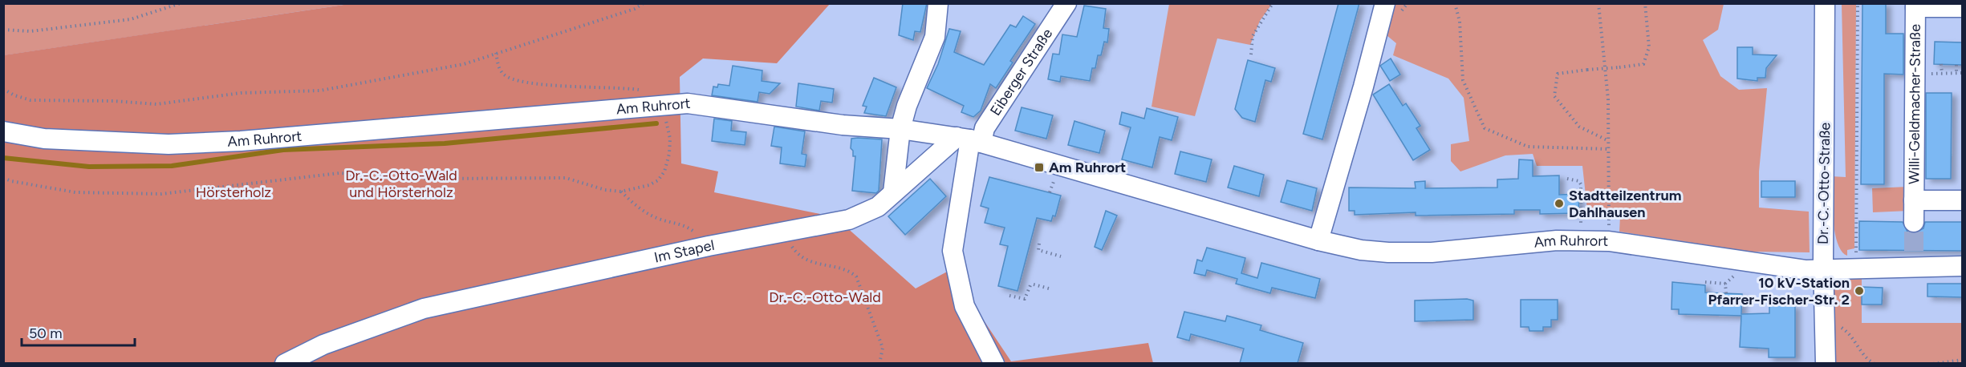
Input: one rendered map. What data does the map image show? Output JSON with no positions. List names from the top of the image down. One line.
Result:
{"streets":{"street":["Eiberger Straße","Willi-Geldmacher-Straße","Am Ruhrort","Dr.-C.-Otto-Straße","Im Stapel"]},"crossings":[["Eiberger Straße","Am Ruhrort"],["Eiberger Straße","Im Stapel"],["Am Ruhrort","Dr.-C.-Otto-Straße"]],"parks":["Dr.-C.-Otto-Wald und Hörsterholz","Hörsterholz","Dr.-C.-Otto-Wald"],"places":{"transit":["Am Ruhrort"],"other":["Stadtteilzentrum Dahlhausen","10 kV-Station Pfarrer-Fischer-Str. 2"]},"scale_bar":"50 m"}
